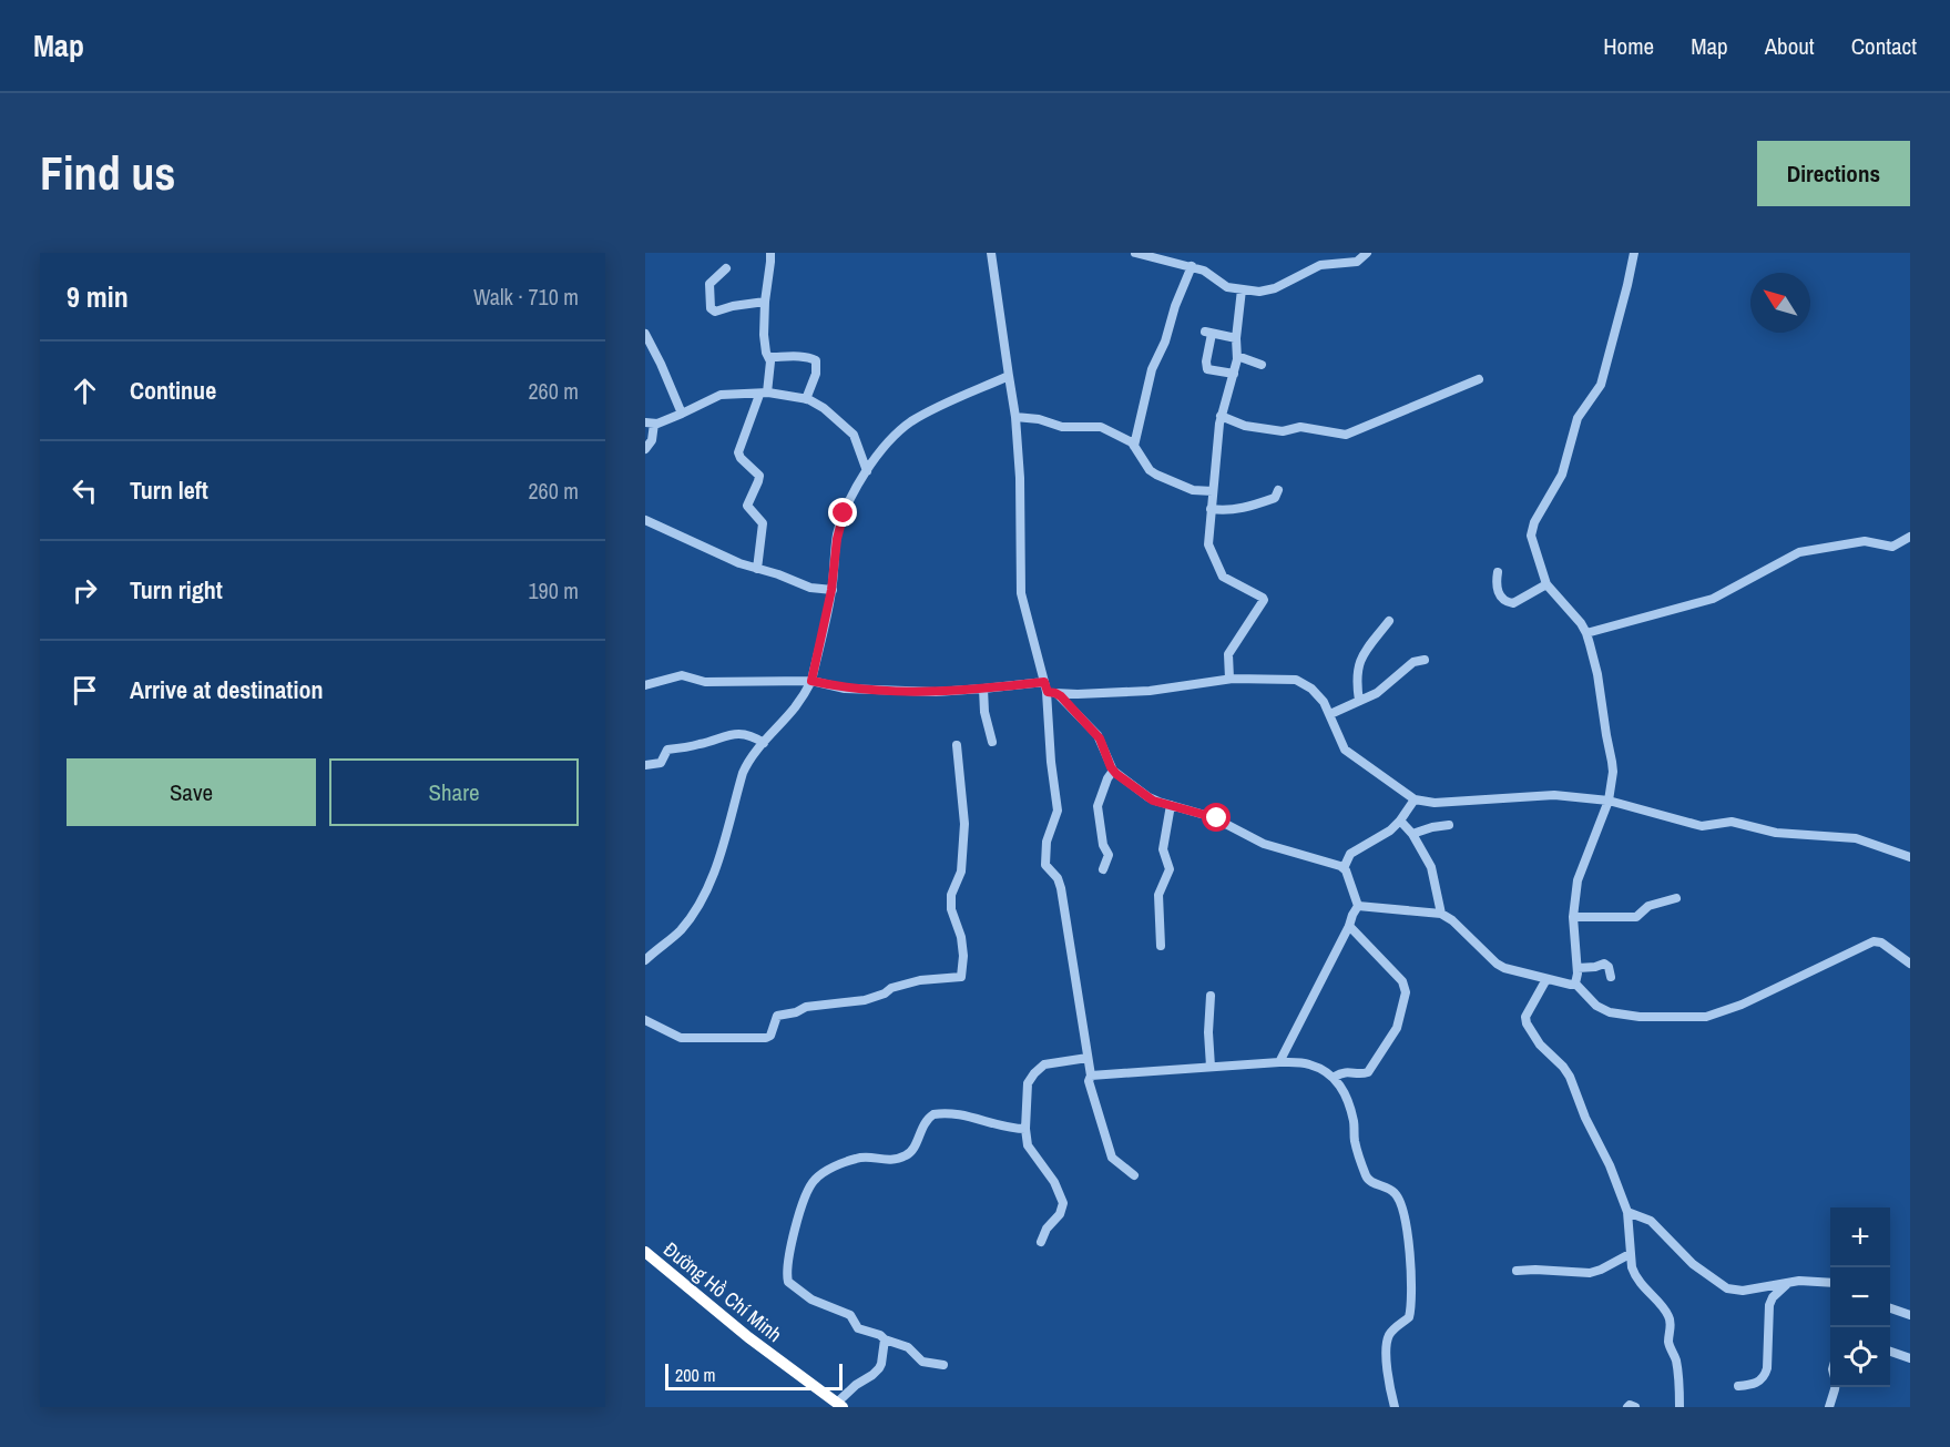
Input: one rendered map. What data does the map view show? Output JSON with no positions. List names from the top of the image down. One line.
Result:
{"streets":{"highway":["Đường Hồ Chí Minh"]},"scale_bar":"200 m","north":"top left","page":{"header":"Map","nav":["Home","Map","About","Contact"],"buttons":["Directions",["Save","Share"]],"title":"Find us","heading":["9 min","Walk · 710 m"],"list":[["Continue","260 m"],["Turn left","260 m"],["Turn right","190 m"],"Arrive at destination"],"map_buttons":["+","−"],"scale":"200 m"}}
